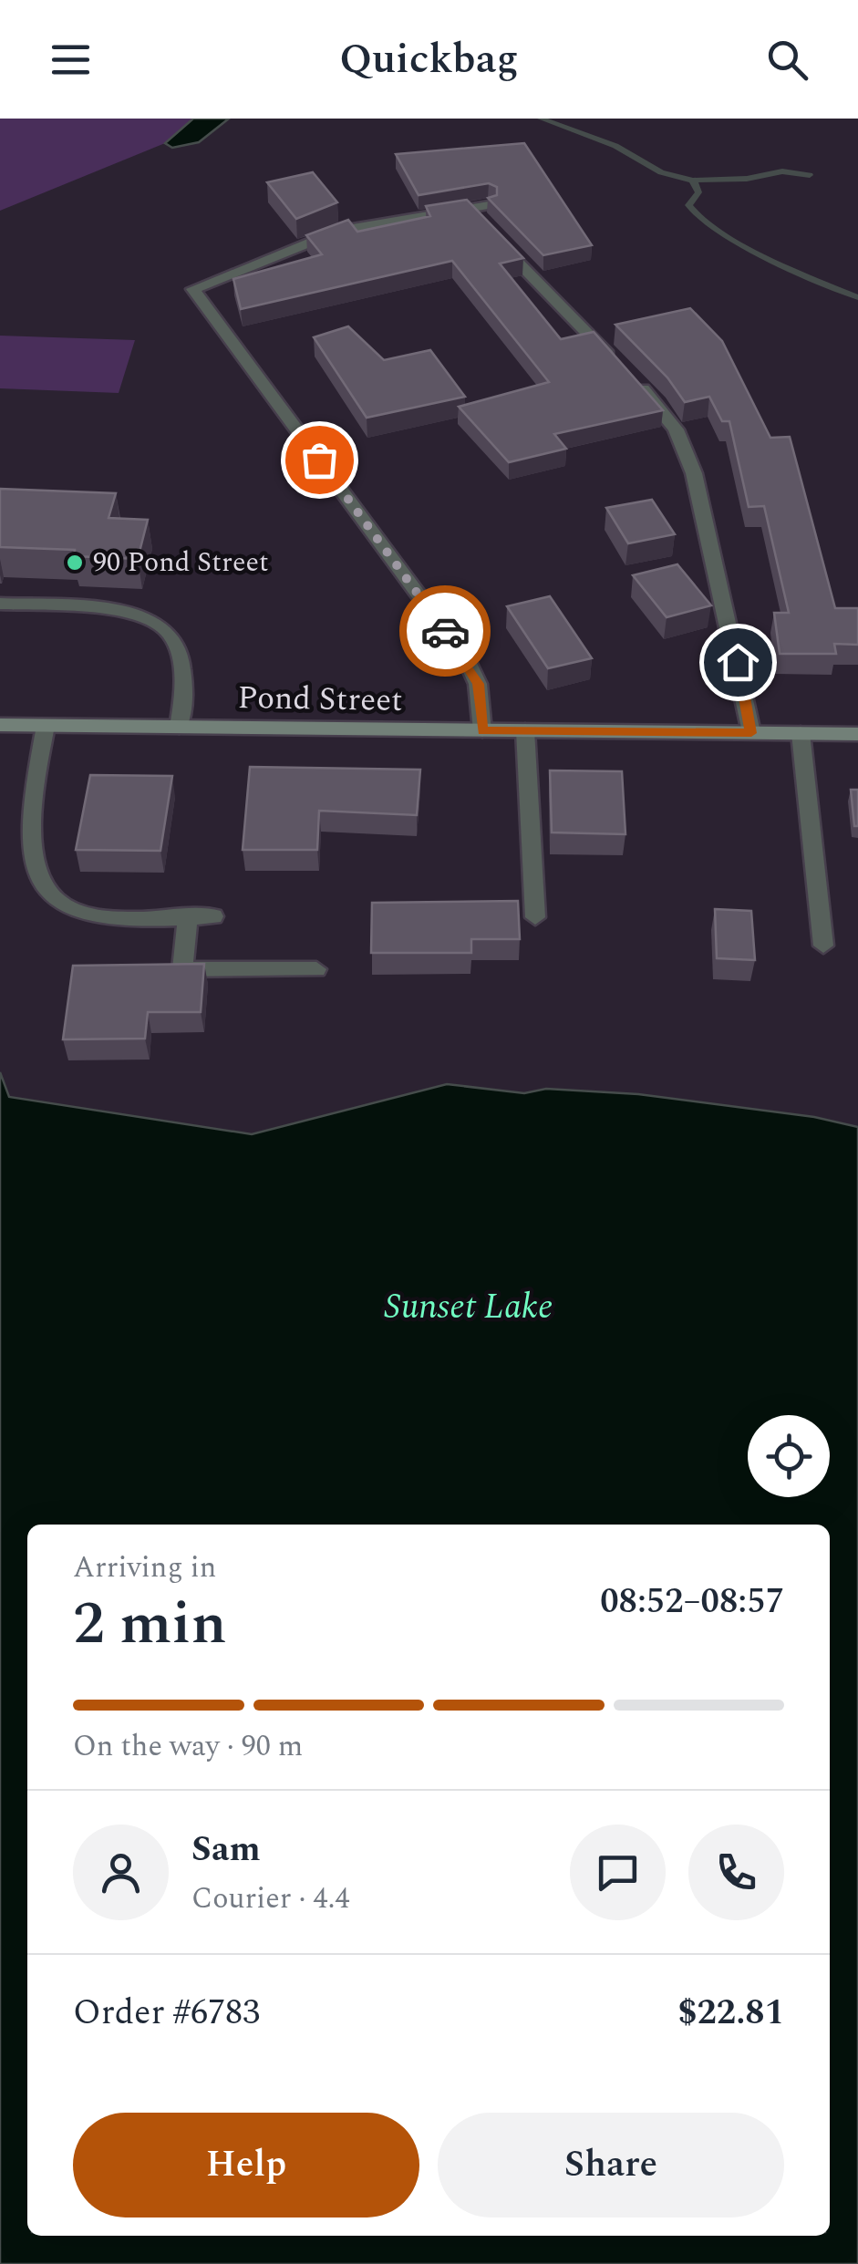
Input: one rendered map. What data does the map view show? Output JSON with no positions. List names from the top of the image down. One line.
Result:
{"streets":{"main road":["Pond Street"]},"water":["Sunset Lake"],"places":["90 Pond Street"],"page":{"header":"Quickbag","heading":["2 min","Arriving in","08:52–08:57"],"panel":["Sam","Courier · 4.4","Order #6783","$22.81"],"bar":"On the way · 90 m","buttons":["Help","Share"]}}
